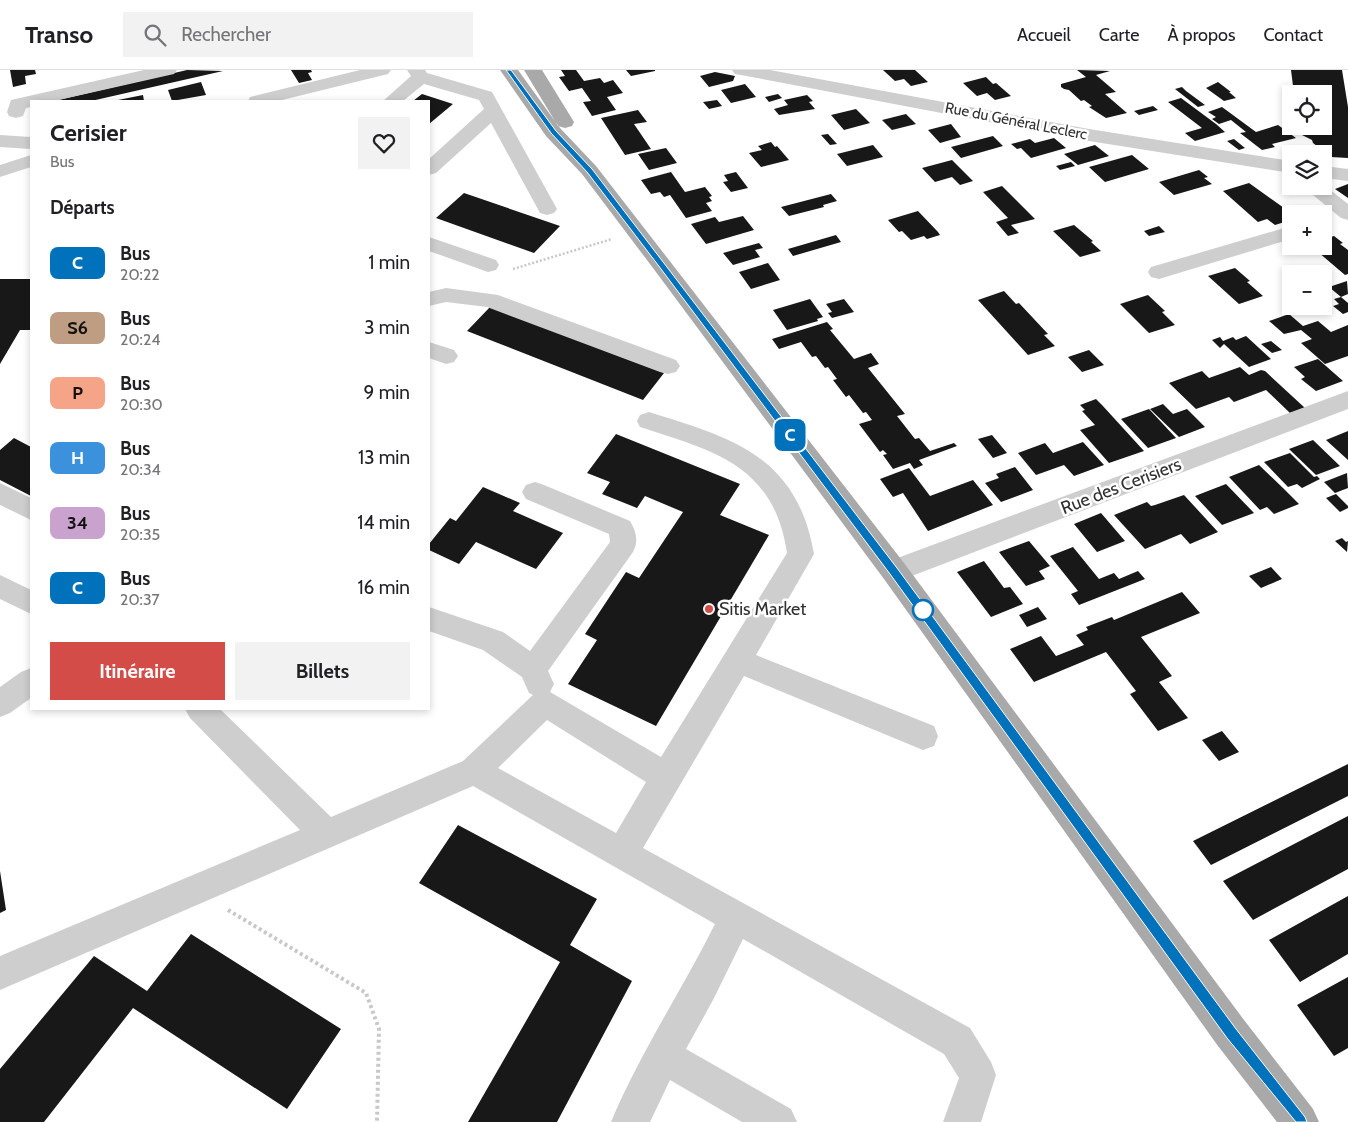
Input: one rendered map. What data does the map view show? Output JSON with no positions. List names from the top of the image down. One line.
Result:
{"streets":{"street":["Rue du Général Leclerc","Rue des Cerisiers"]},"places":["Sitis Market"],"lines":["bus line C"],"page":{"header":"Transo","search":"Rechercher","nav":["Accueil","Carte","À propos","Contact"],"on_map":"C","map_buttons":["+","−"],"heading":[["Cerisier","Bus"],"Départs"],"list":[{"mark":"C","name":"Bus","note":"20:22","value":"1 min"},{"mark":"S6","name":"Bus","note":"20:24","value":"3 min"},{"mark":"P","name":"Bus","note":"20:30","value":"9 min"},{"mark":"H","name":"Bus","note":"20:34","value":"13 min"},{"mark":"34","name":"Bus","note":"20:35","value":"14 min"},{"mark":"C","name":"Bus","note":"20:37","value":"16 min"}],"buttons":["Itinéraire","Billets"]}}
